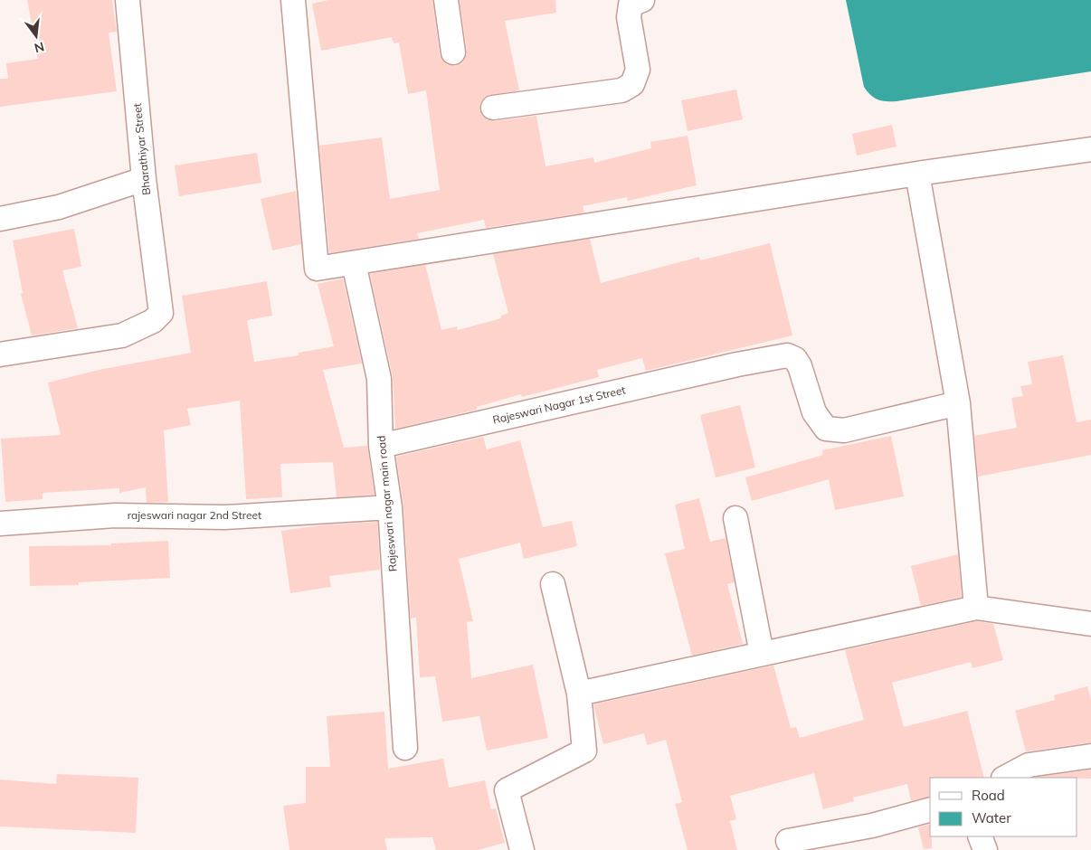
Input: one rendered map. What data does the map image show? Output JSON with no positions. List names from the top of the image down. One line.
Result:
{"streets":{"street":["Bharathiyar Street","Rajeswari Nagar 1st Street","Rajeswari nagar main road","rajeswari nagar 2nd Street"]},"crossings":[["Rajeswari Nagar 1st Street","Rajeswari nagar main road"],["Rajeswari nagar main road","rajeswari nagar 2nd Street"]],"legend":["Road","Water"],"north":"bottom"}
